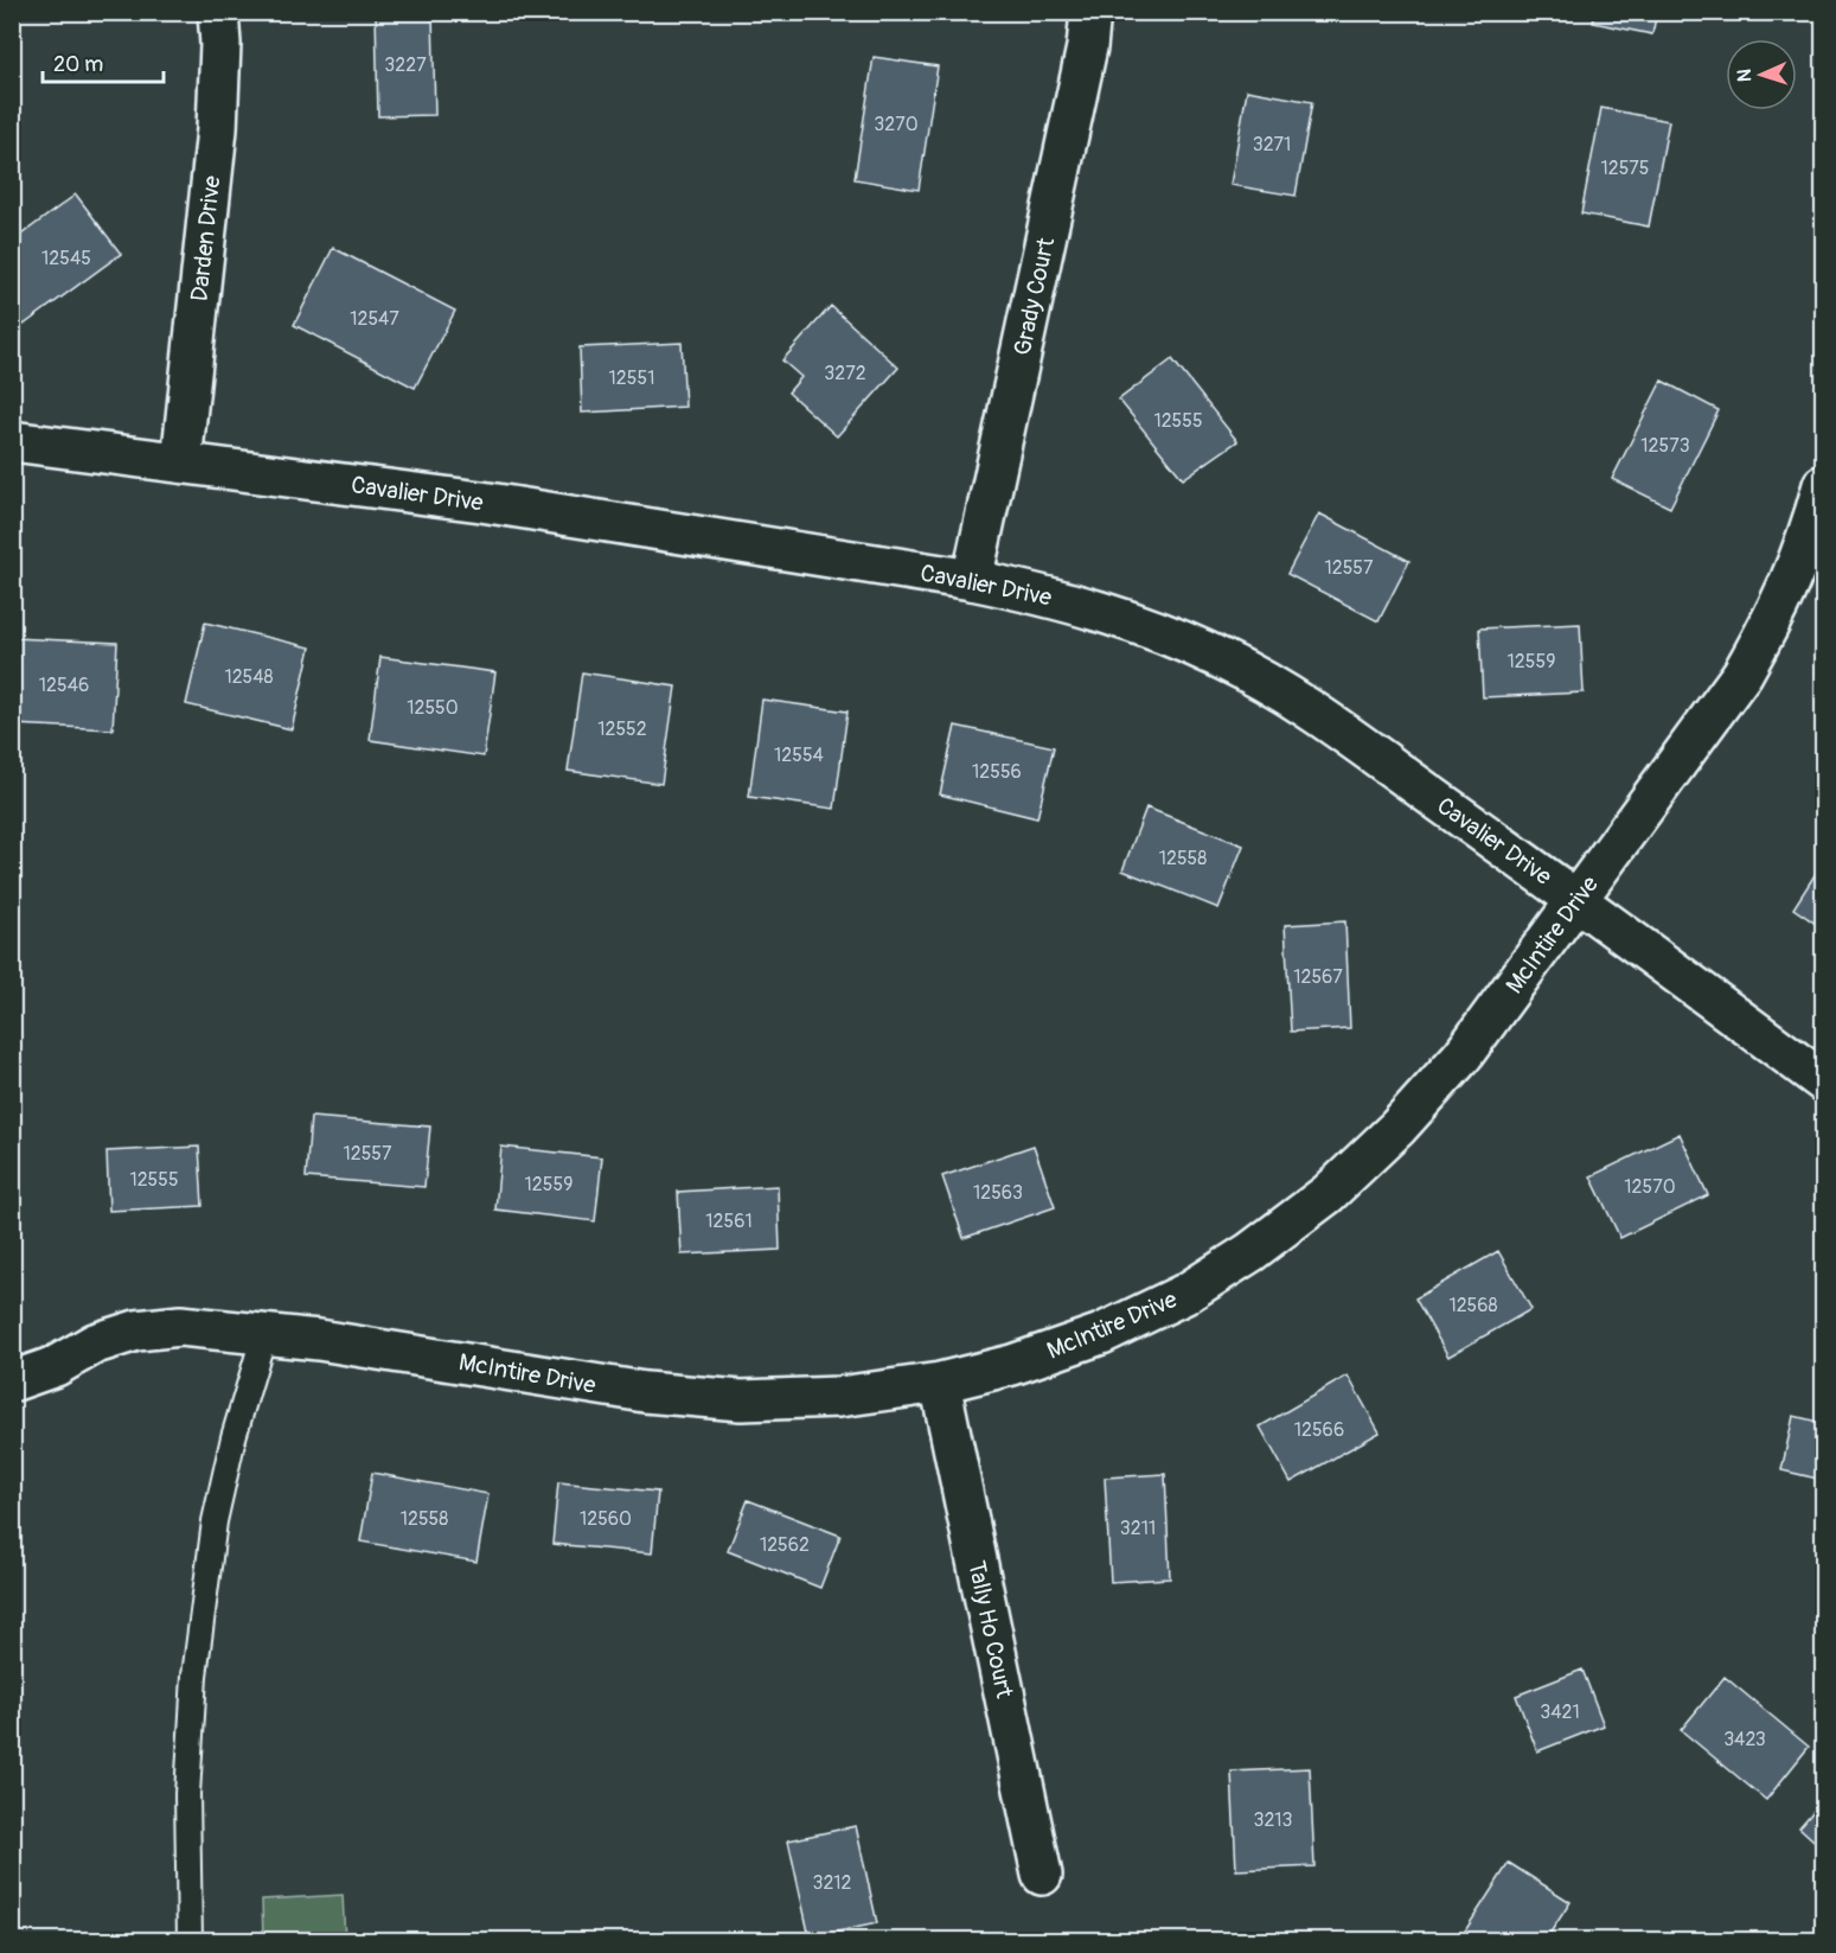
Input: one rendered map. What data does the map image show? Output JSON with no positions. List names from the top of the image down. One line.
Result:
{"streets":{"street":["Darden Drive","Grady Court","Cavalier Drive","McIntire Drive","Tally Ho Court"]},"crossings":[["Darden Drive","Cavalier Drive"],["Grady Court","Cavalier Drive"],["Cavalier Drive","McIntire Drive"],["McIntire Drive","Tally Ho Court"]],"house_numbers":["3227","3270","3271","12575","12545","12547","3272","12551","12555","12573","12557","12559","12548","12546","12550","12552","12554","12556","12558","12567","12557","12555","12559","12570","12563","12561","12568","12566","12558","12560","3211","12562","3421","3423","3213","3212"],"scale_bar":"20 m","north":"left"}
